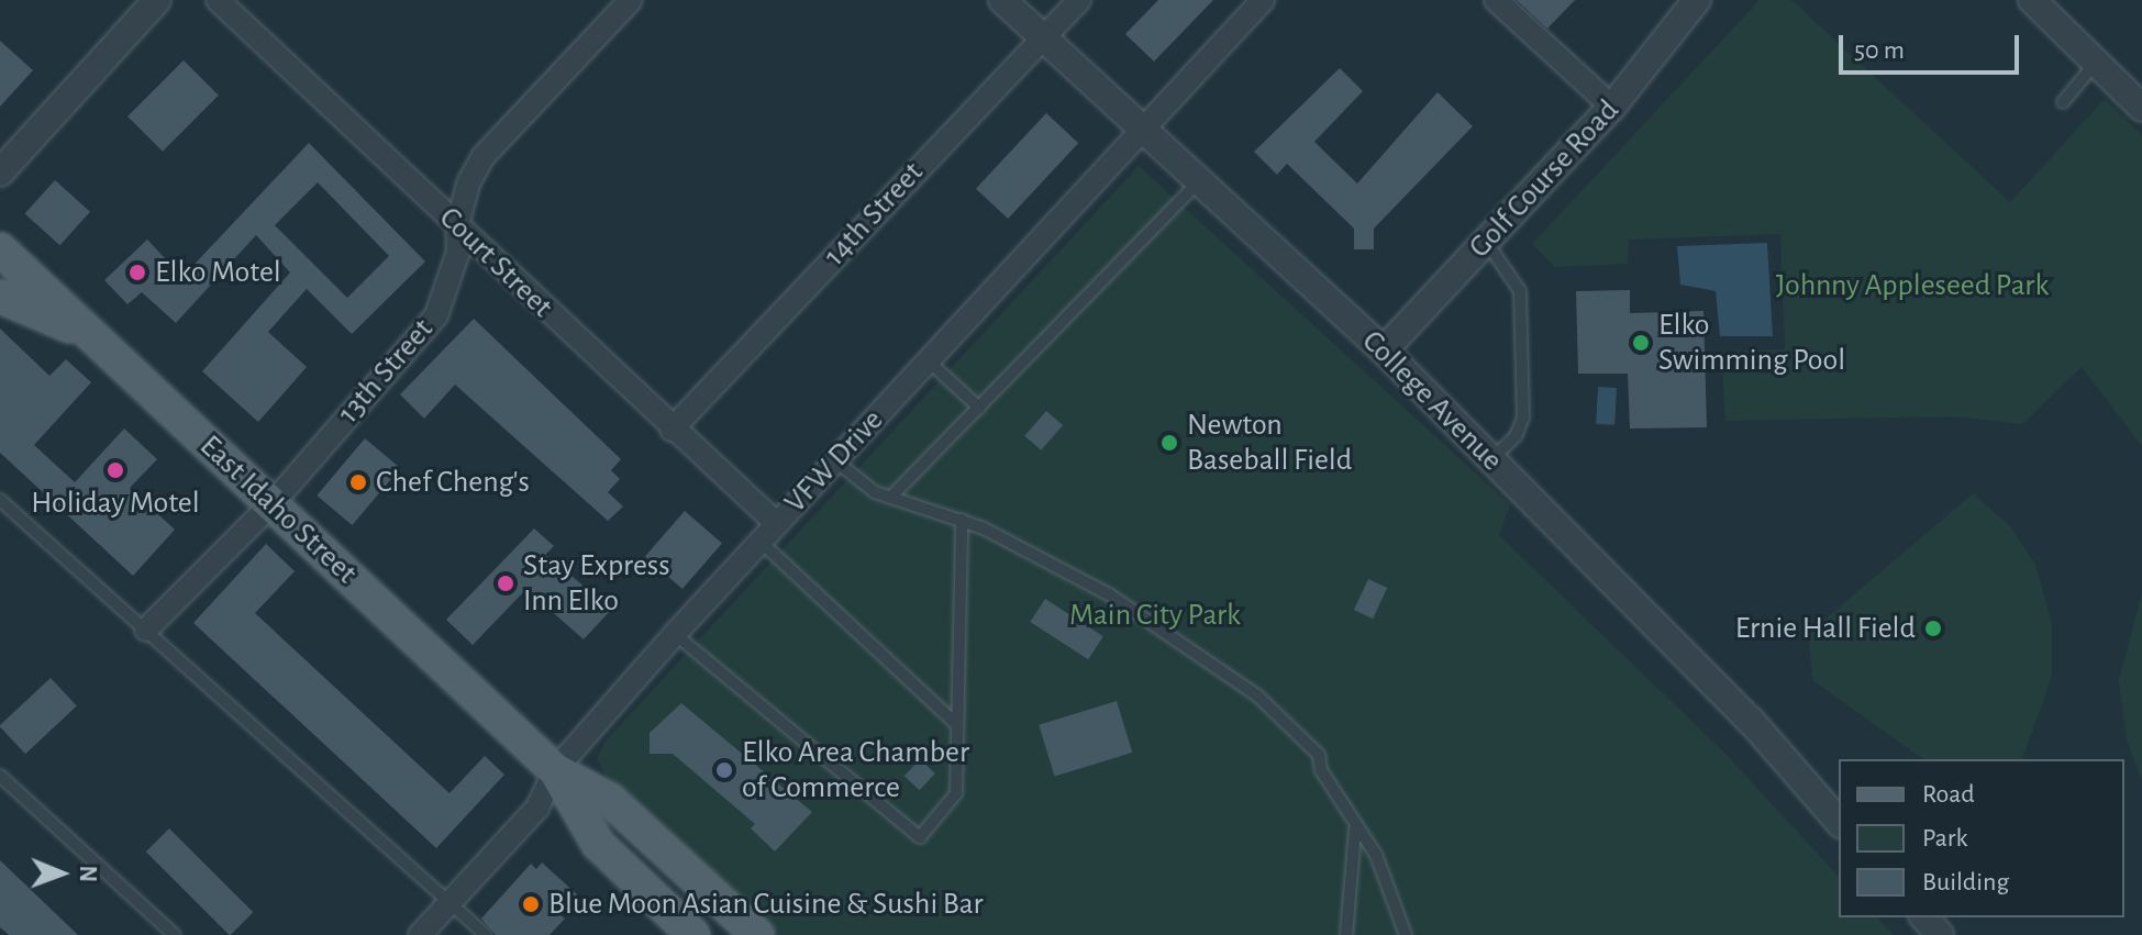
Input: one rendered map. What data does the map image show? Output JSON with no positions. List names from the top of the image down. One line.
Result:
{"streets":{"main road":["East Idaho Street"],"street":["Golf Course Road","14th Street","Court Street","13th Street","College Avenue","VFW Drive"]},"crossings":[["Golf Course Road","College Avenue"],["14th Street","Court Street"],["14th Street","College Avenue"],["Court Street","13th Street"],["Court Street","VFW Drive"],["13th Street","East Idaho Street"],["College Avenue","VFW Drive"],["VFW Drive","East Idaho Street"]],"parks":["Johnny Appleseed Park","Main City Park"],"places":["Elko Motel","Elko Swimming Pool","Newton Baseball Field","Holiday Motel","Chef Cheng's","Stay Express Inn Elko","Ernie Hall Field","Elko Area Chamber of Commerce","Blue Moon Asian Cuisine & Sushi Bar"],"legend":["Road","Park","Building"],"scale_bar":"50 m","north":"right"}
